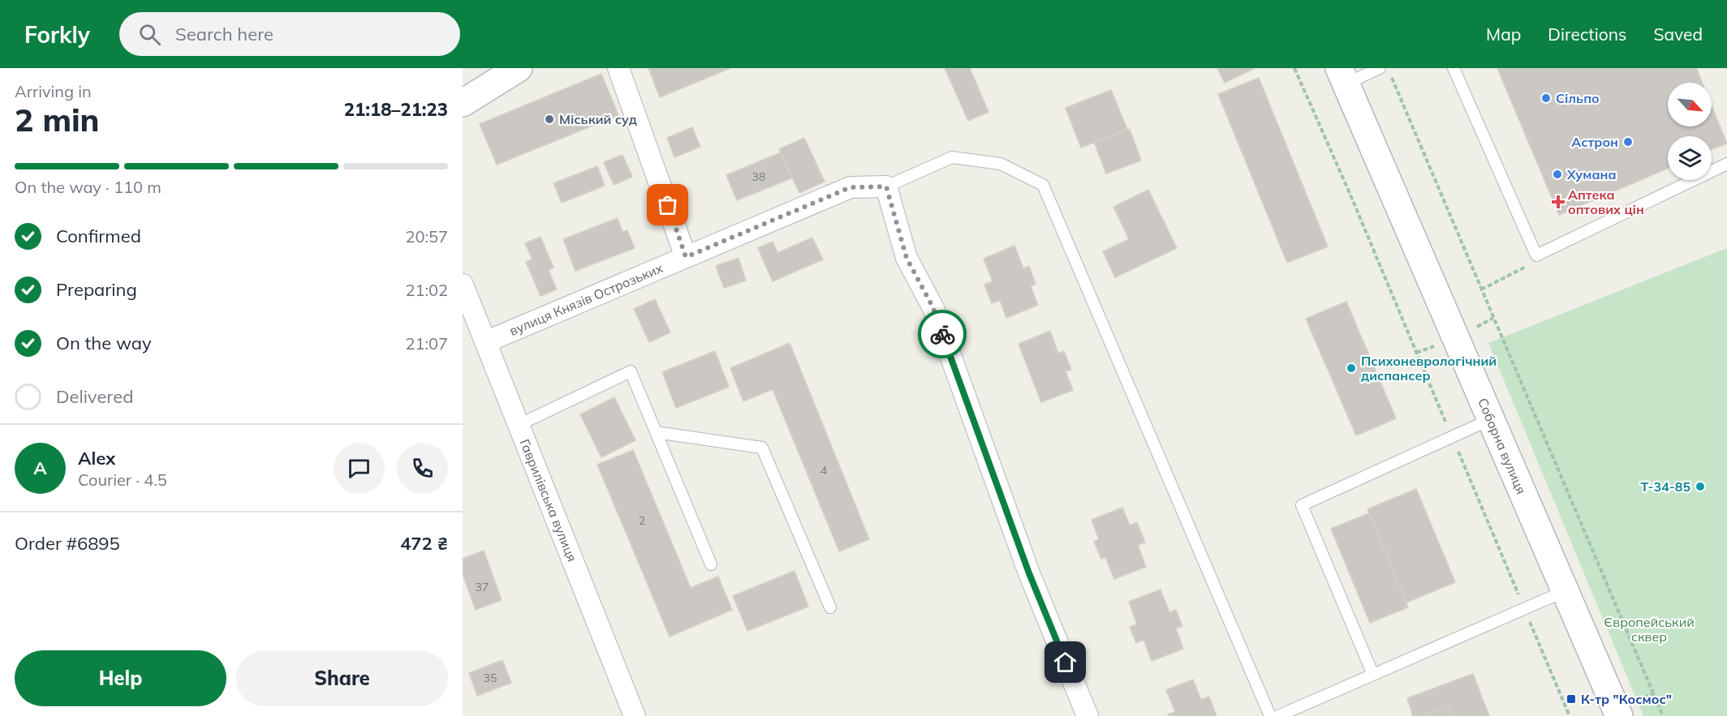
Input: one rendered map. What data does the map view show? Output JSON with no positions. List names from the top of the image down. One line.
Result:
{"streets":{"street":["вулиця Князів Острозьких","Соборна вулиця","Гаврилівська вулиця"]},"crossings":[["вулиця Князів Острозьких","Гаврилівська вулиця"]],"parks":["Європейський сквер"],"places":{"other":["Сільпо","Міський суд","Астрон","Хумана","Психоневрологічний диспансер","Т-34-85"],"health":["Аптека оптових цін"],"transit":["К-тр \"Космос\""]},"house_numbers":["38","4","2","37","35"],"north":"bottom right","page":{"header":"Forkly","search":"Search here","nav":["Map","Directions","Saved"],"heading":["2 min","Arriving in","21:18–21:23"],"panel":["Alex","Courier · 4.5","Order #6895","472 ₴"],"bar":"On the way · 110 m","list":[["Confirmed","20:57"],["Preparing","21:02"],["On the way","21:07"],"Delivered"],"round":"A","buttons":["Help","Share"]}}
